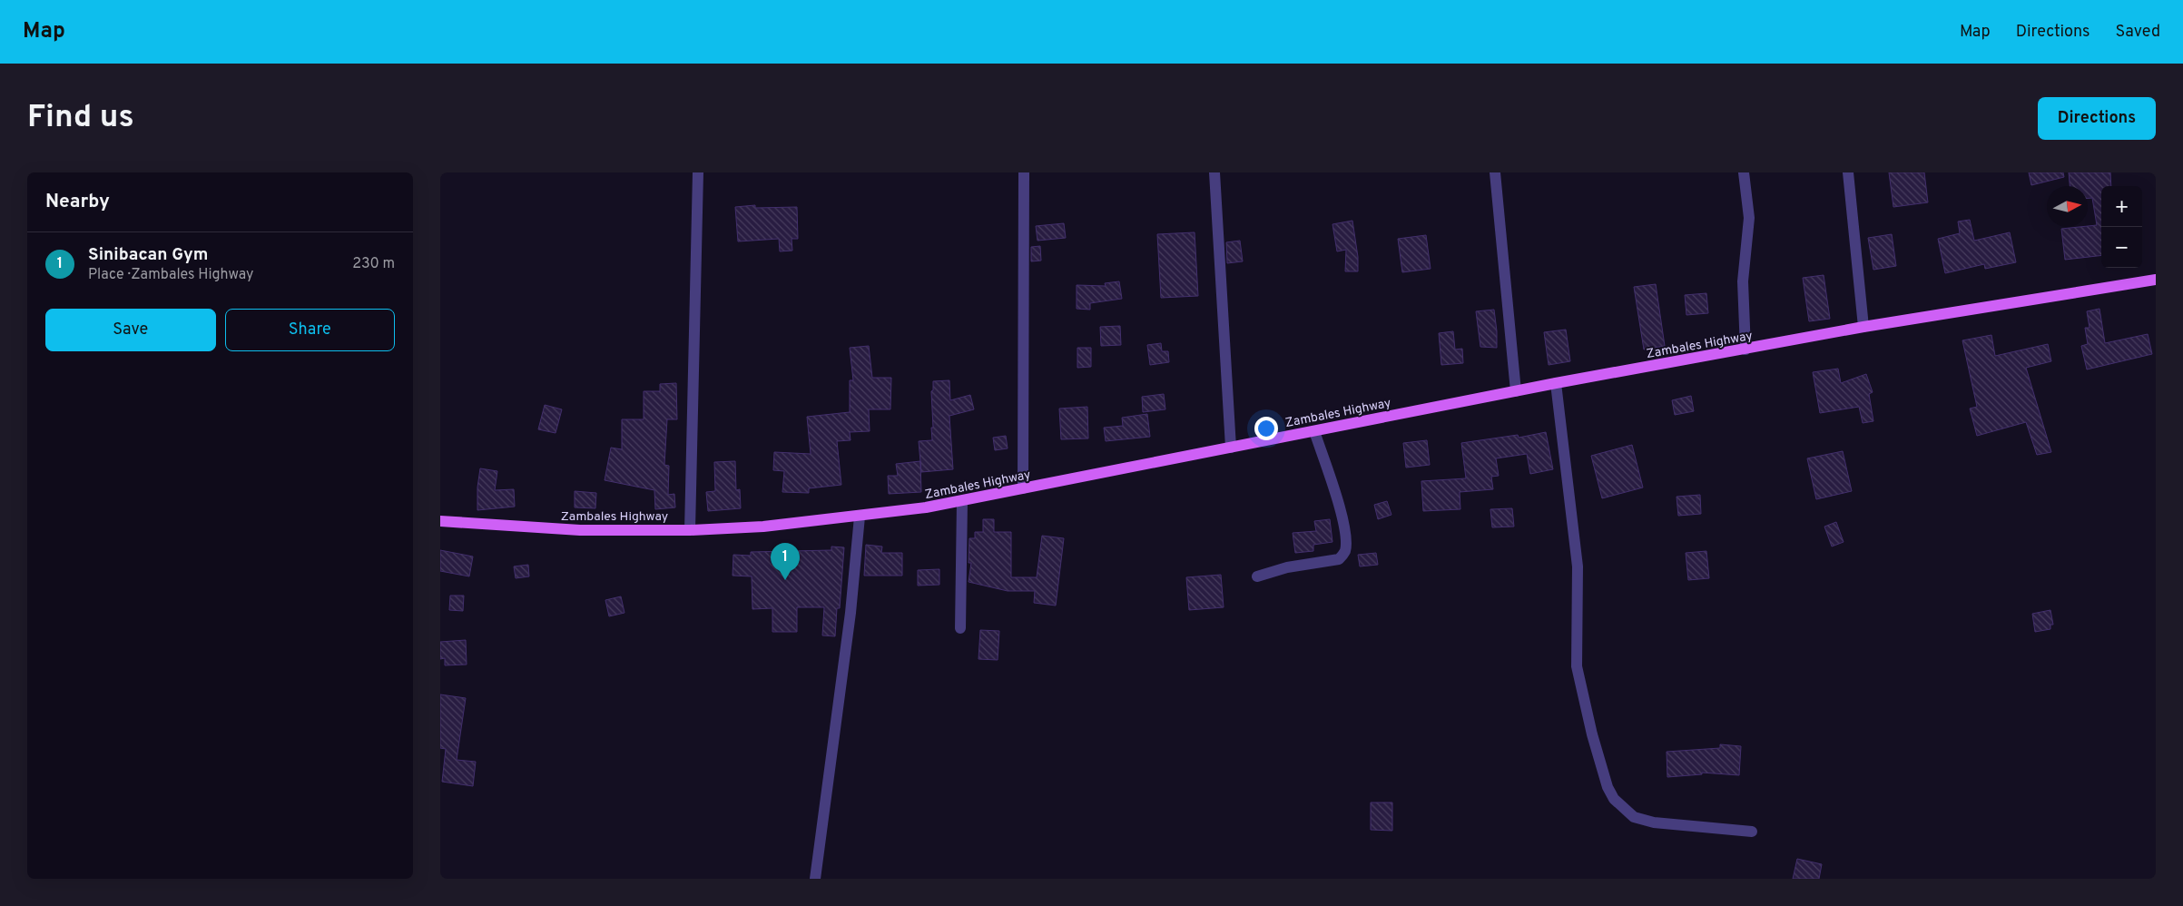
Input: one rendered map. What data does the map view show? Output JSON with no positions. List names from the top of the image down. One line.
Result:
{"streets":{"main road":["Zambales Highway"]},"north":"right","page":{"header":"Map","nav":["Map","Directions","Saved"],"buttons":["Directions",["Save","Share"]],"title":"Find us","heading":"Nearby","map_buttons":["+","−"],"list":[{"mark":"1","name":"Sinibacan Gym","note":"Place · Zambales Highway","value":"230 m"}],"pins":"1"}}
